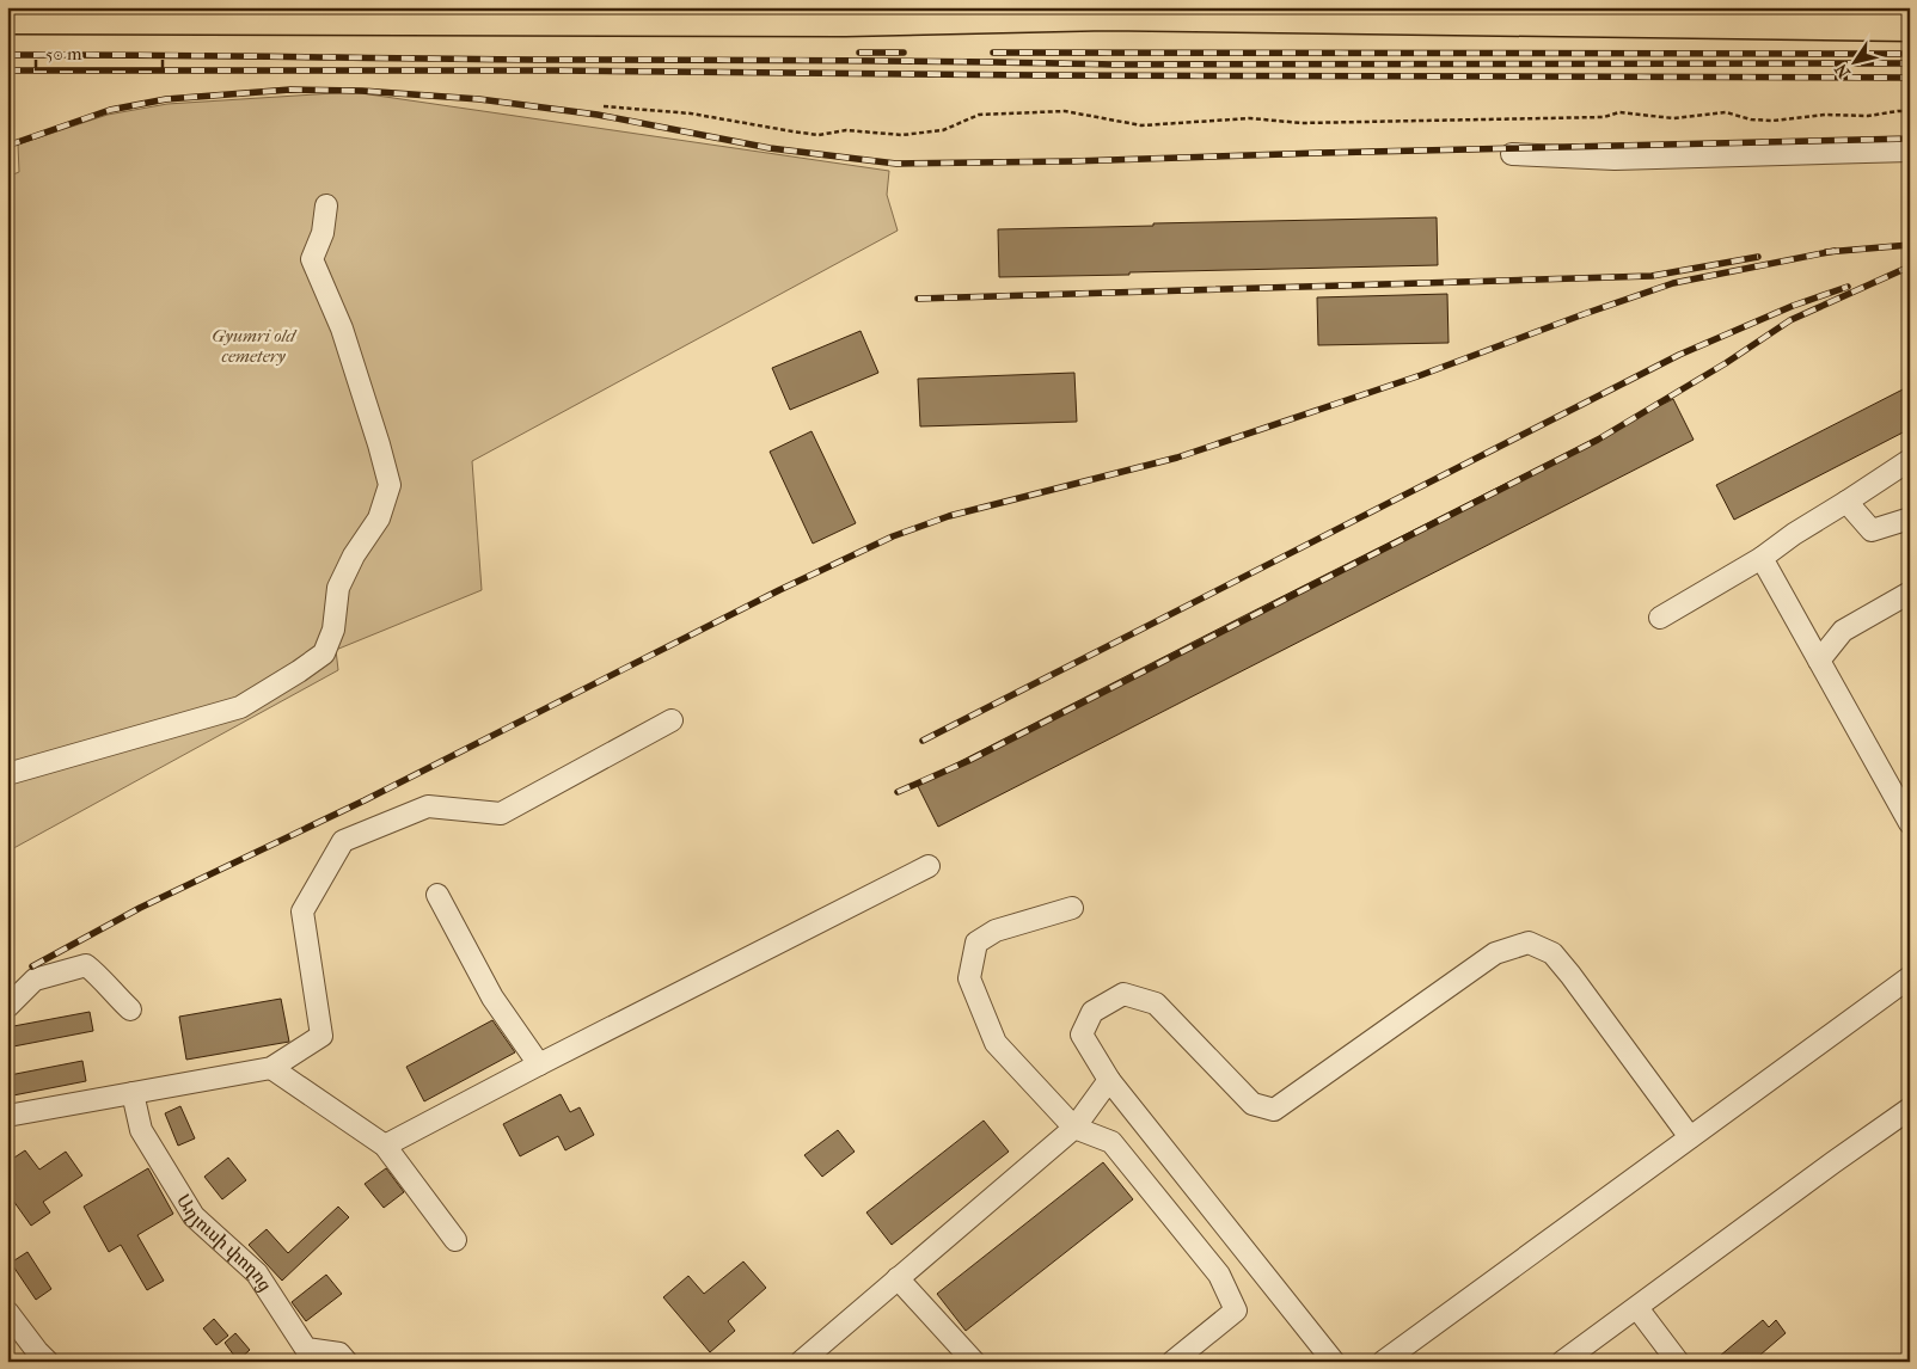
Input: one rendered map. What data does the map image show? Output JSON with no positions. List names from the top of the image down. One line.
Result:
{"streets":{"street":["Աղյուսի փողոց"]},"parks":["Gyumri old cemetery"],"scale_bar":"50 m","north":"bottom left"}
